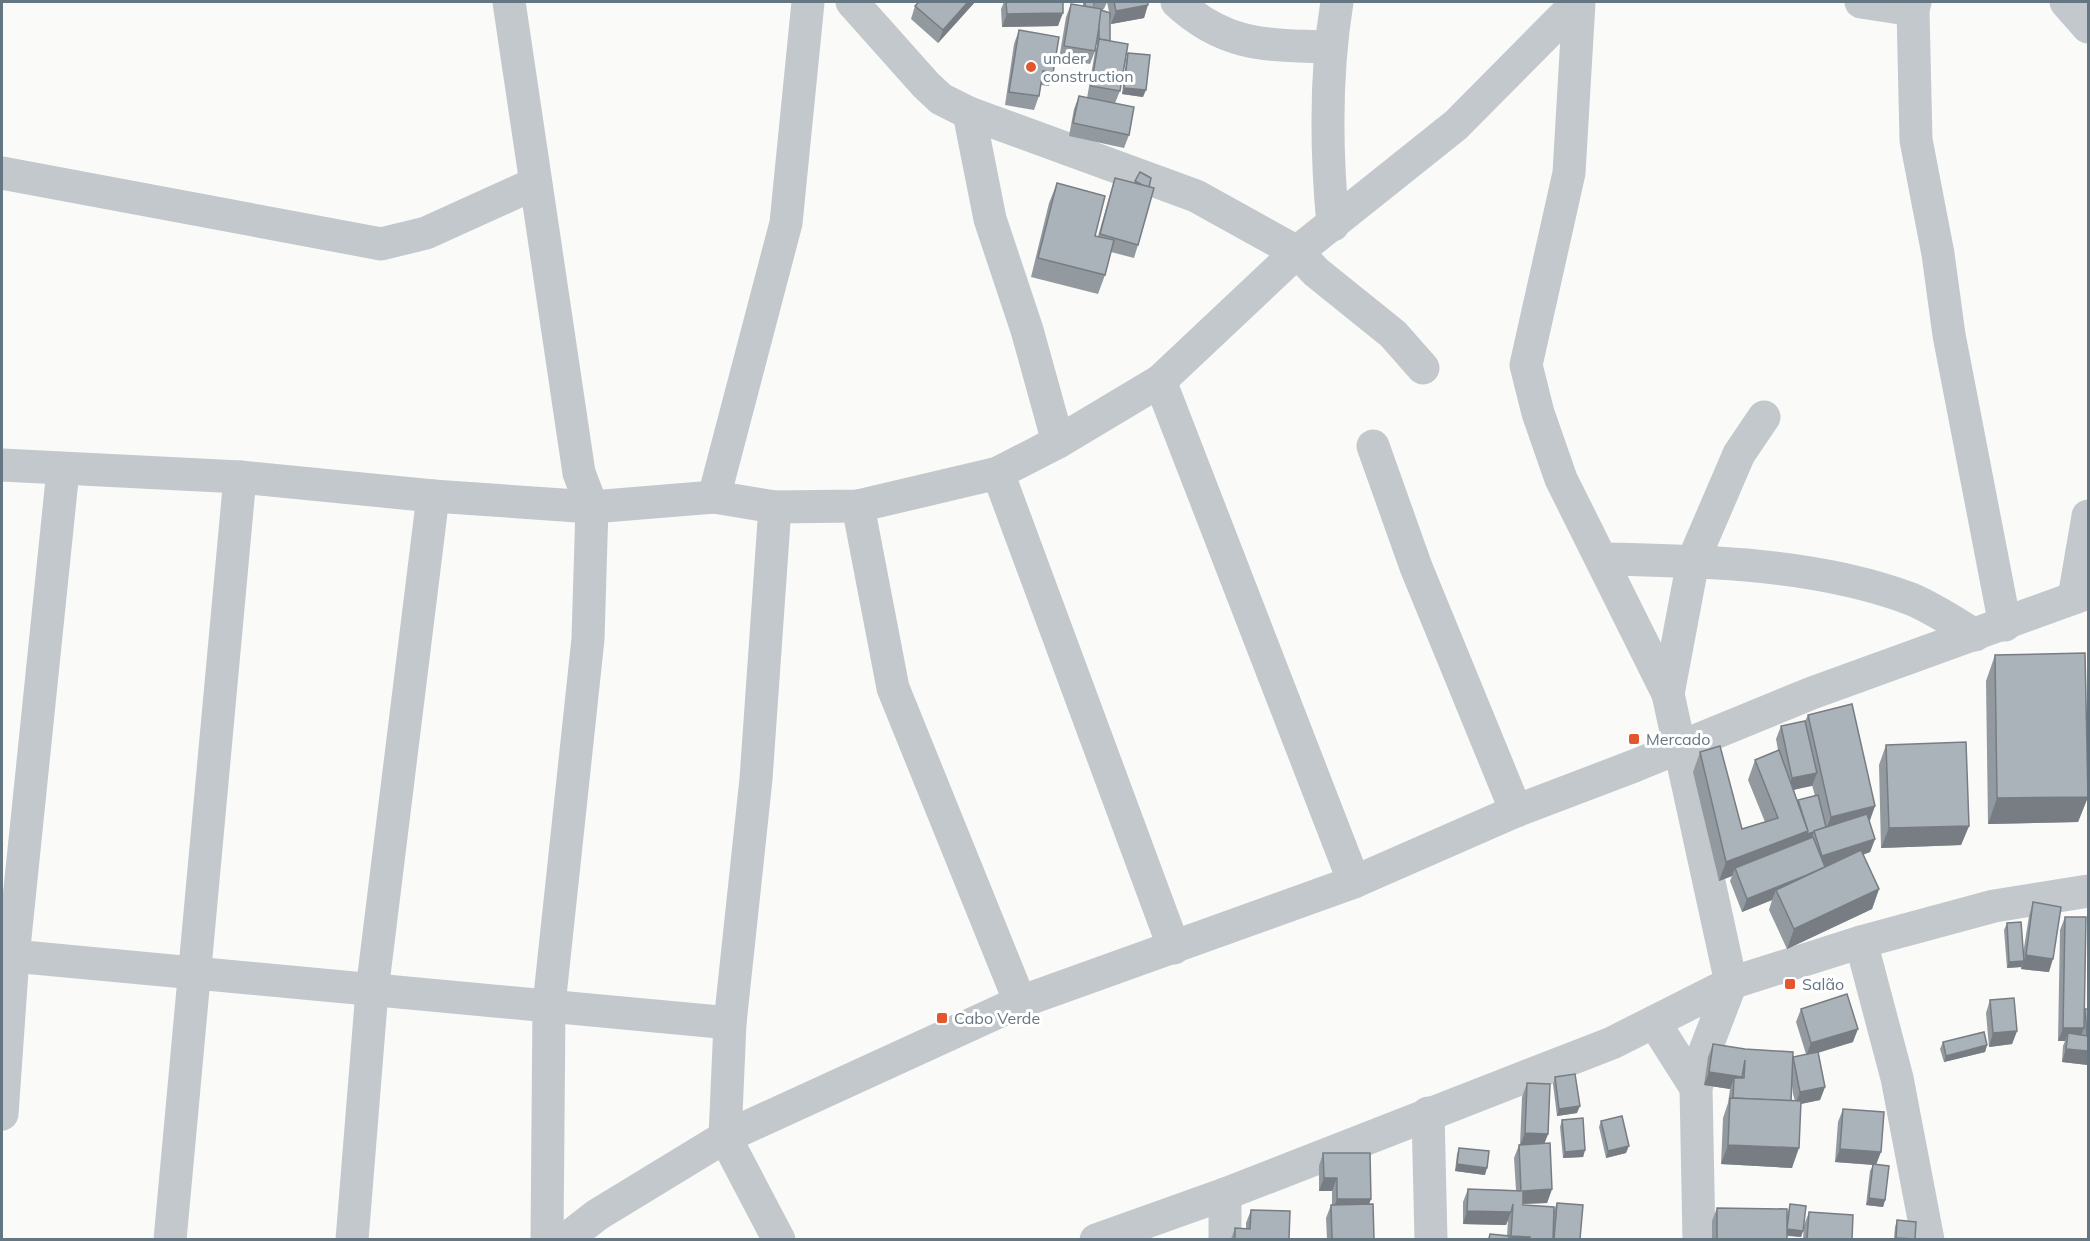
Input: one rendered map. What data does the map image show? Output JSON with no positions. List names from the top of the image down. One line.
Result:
{"places":{"other":["under construction"],"transit":["Mercado","Salão","Cabo Verde"]}}
